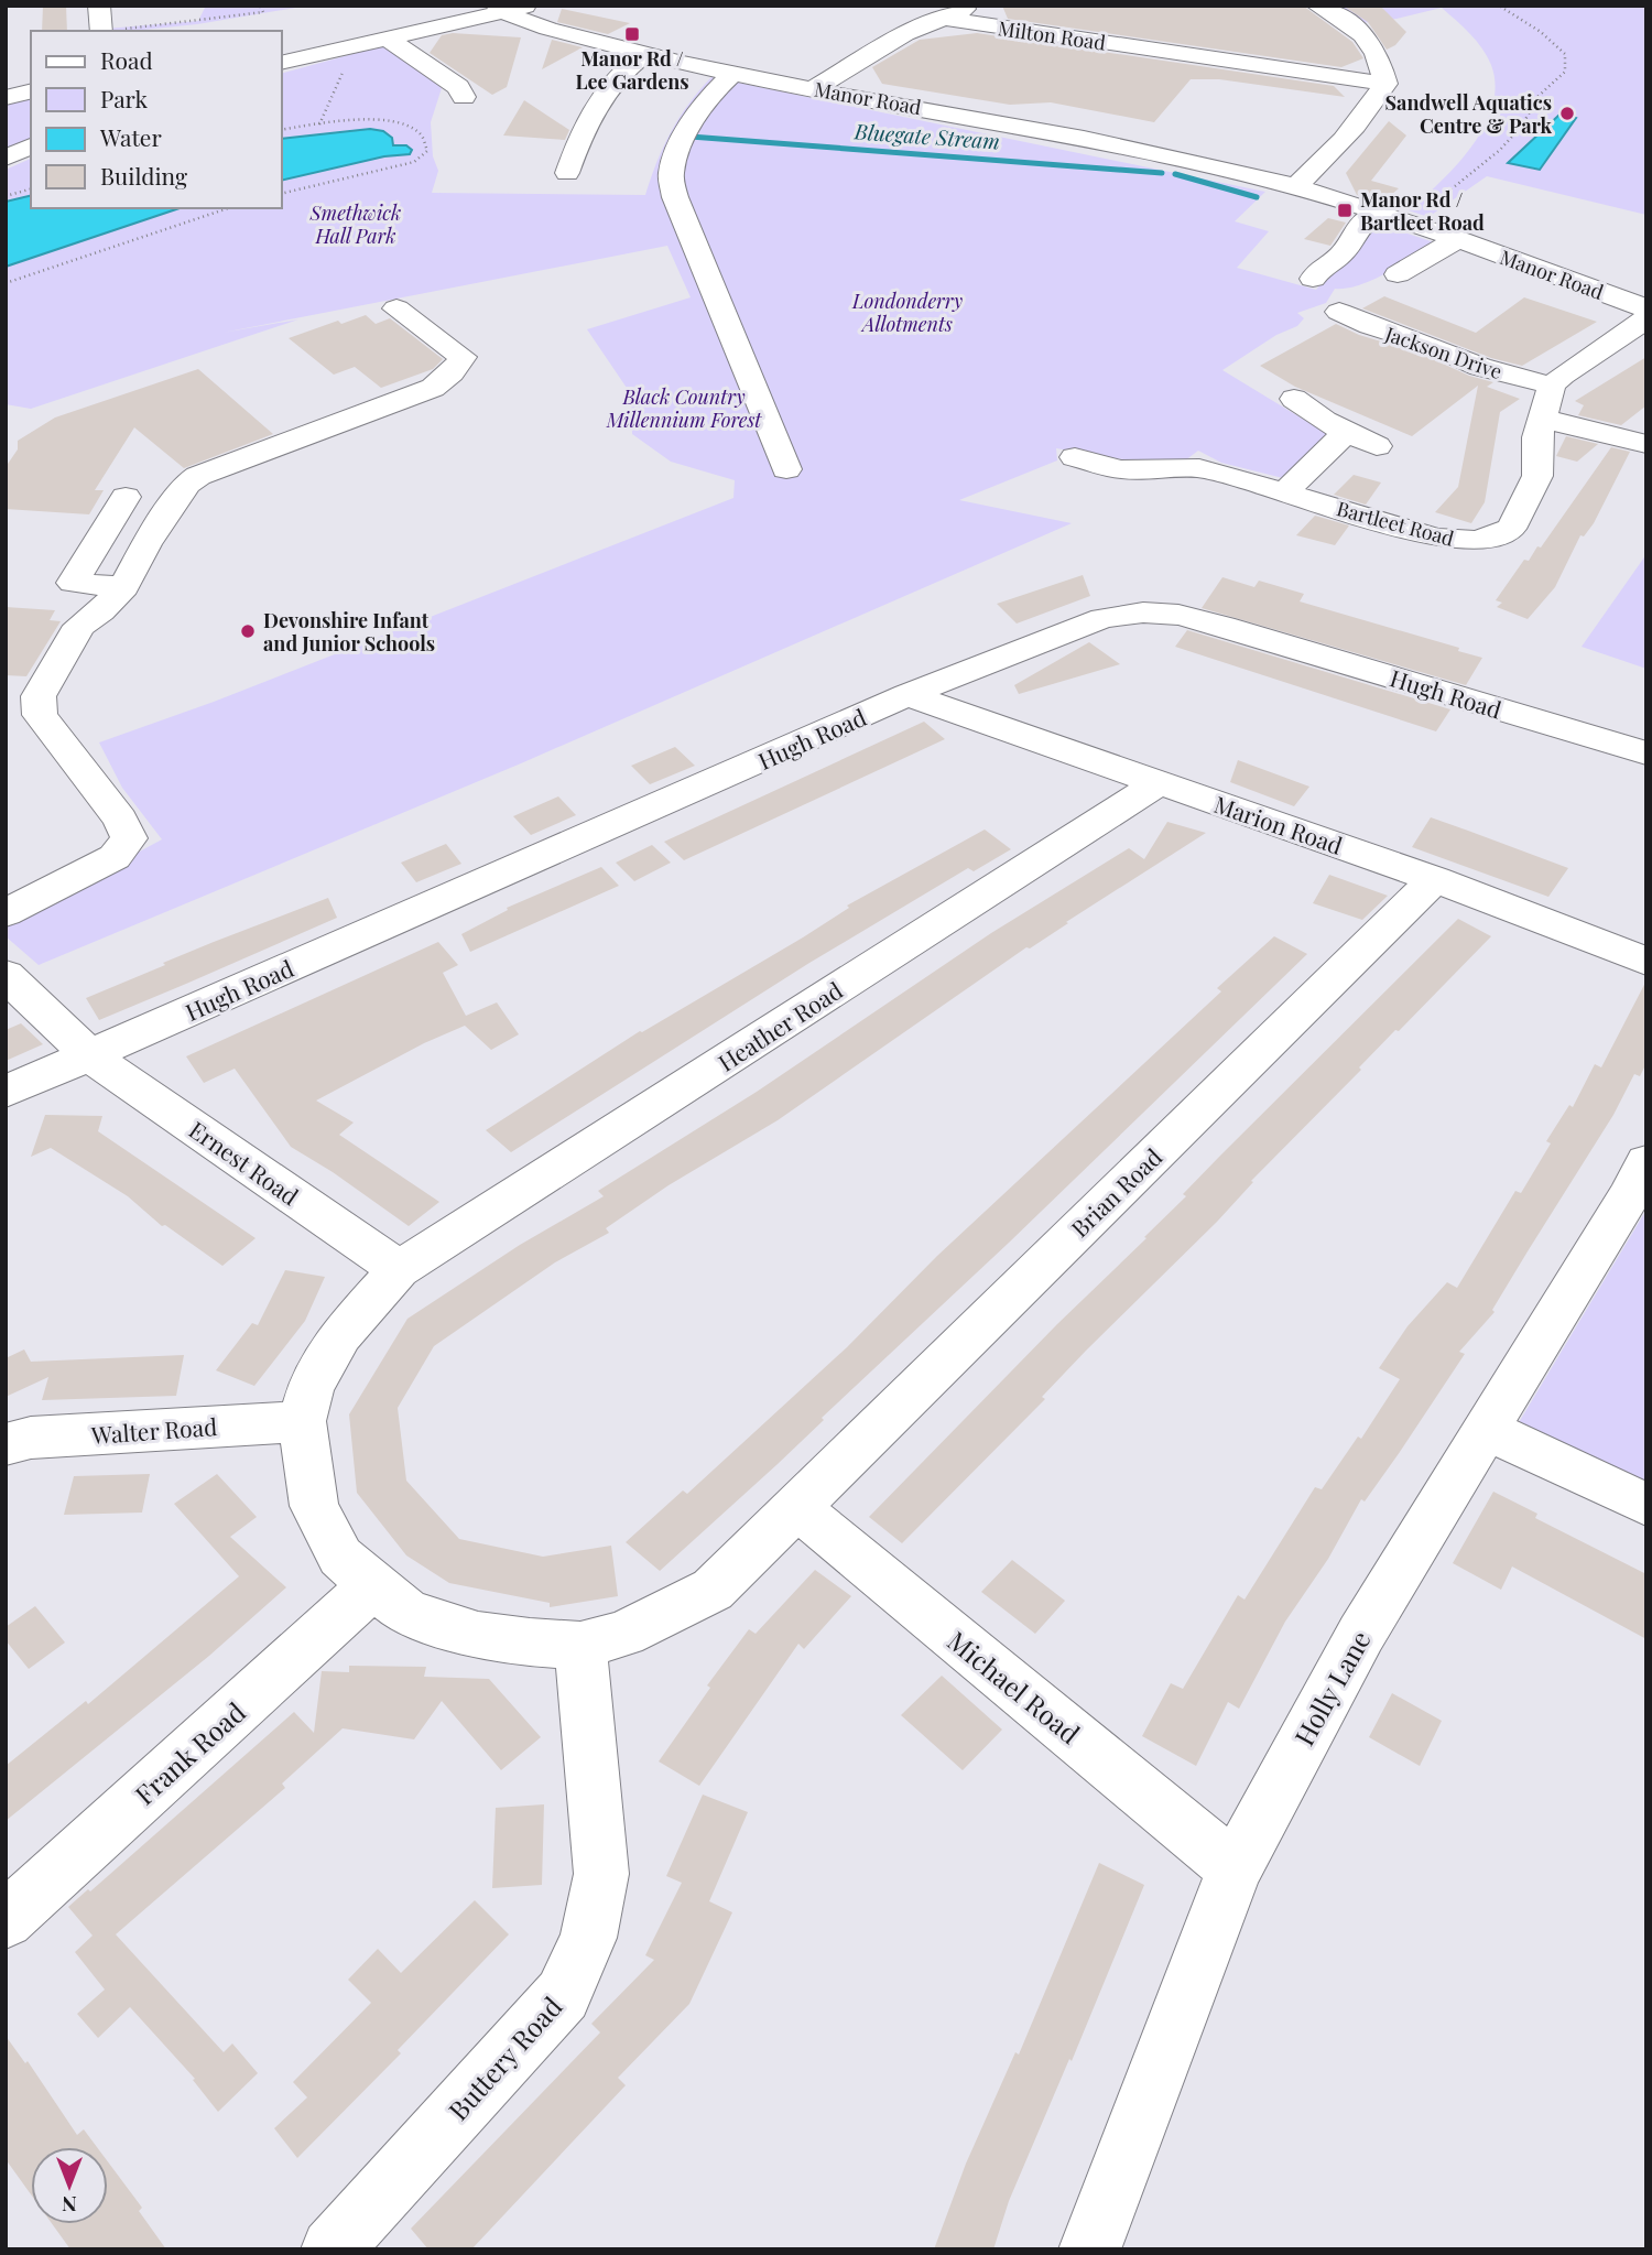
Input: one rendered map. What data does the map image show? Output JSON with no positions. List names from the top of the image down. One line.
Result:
{"streets":{"street":["Milton Road","Manor Road","Jackson Drive","Bartleet Road","Hugh Road","Marion Road","Heather Road","Ernest Road","Brian Road","Walter Road","Michael Road","Holly Lane","Frank Road","Buttery Road"]},"crossings":[["Jackson Drive","Bartleet Road"],["Hugh Road","Marion Road"],["Hugh Road","Ernest Road"],["Marion Road","Heather Road"],["Marion Road","Brian Road"],["Heather Road","Ernest Road"],["Heather Road","Walter Road"],["Brian Road","Michael Road"],["Brian Road","Buttery Road"],["Michael Road","Holly Lane"]],"water":["Bluegate Stream"],"parks":["Smethwick Hall Park","Londonderry Allotments","Black Country Millennium Forest"],"places":{"transit":["Manor Rd / Lee Gardens","Manor Rd / Bartleet Road"],"other":["Sandwell Aquatics Centre & Park","Devonshire Infant and Junior Schools"]},"legend":["Road","Park","Water","Building"],"north":"bottom"}
